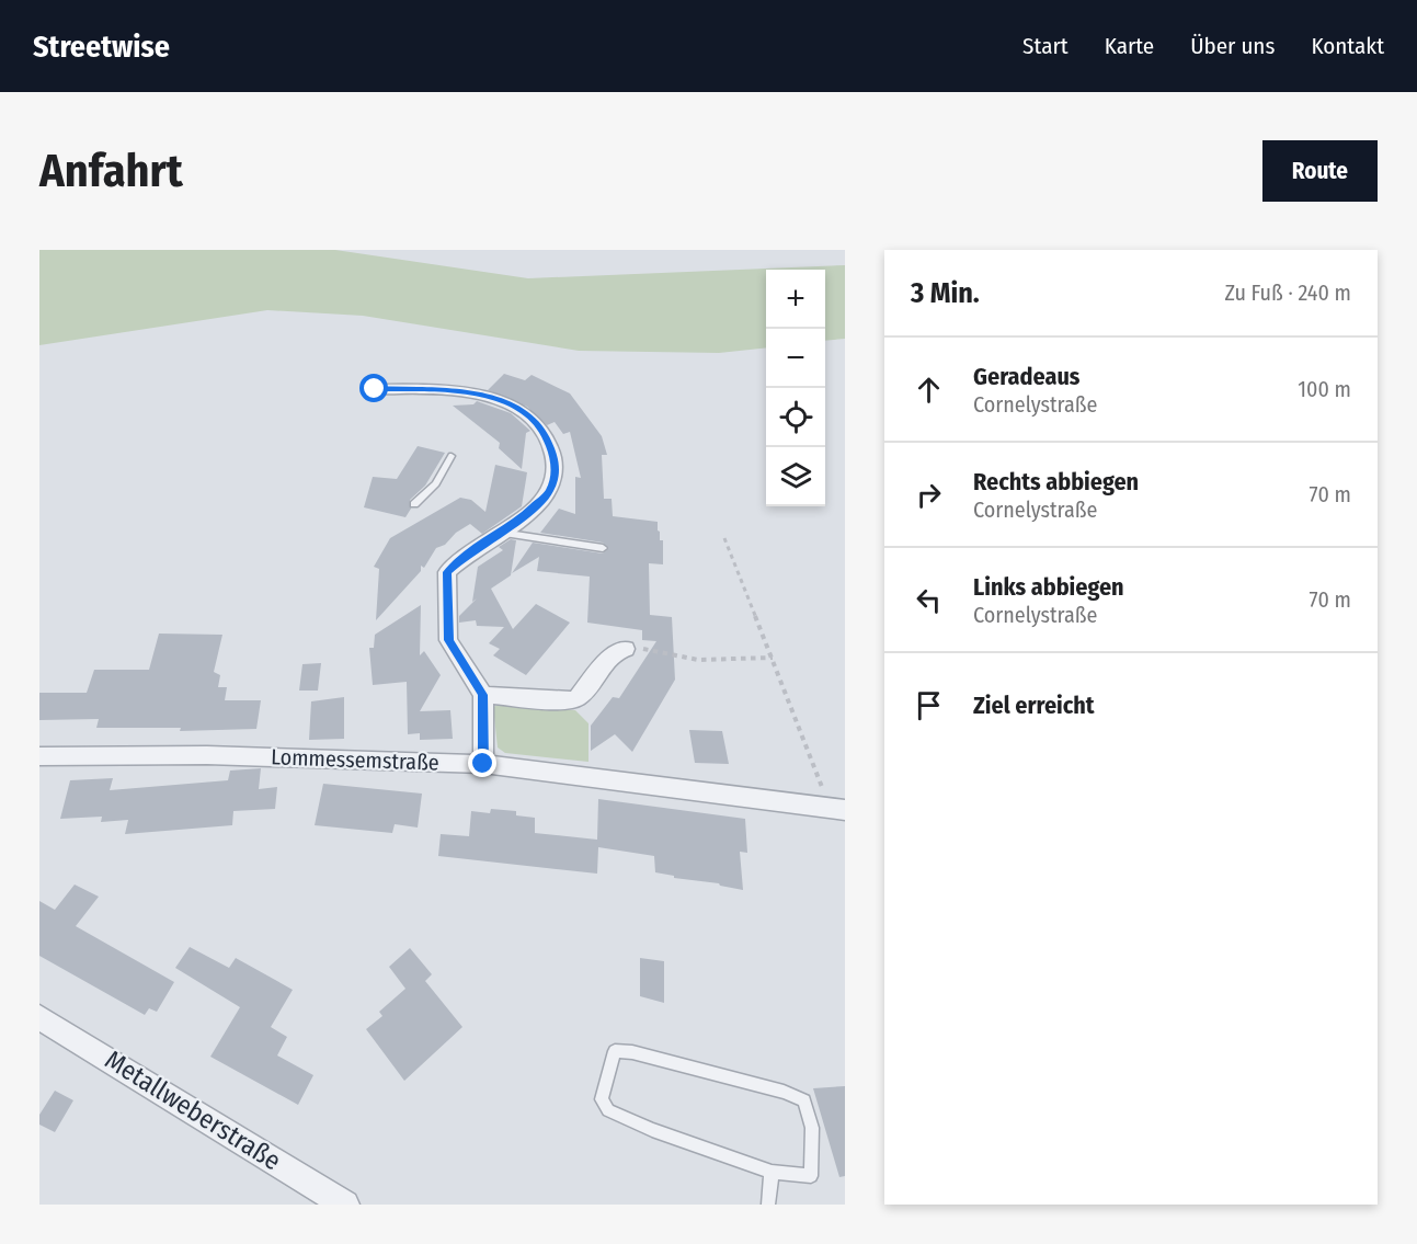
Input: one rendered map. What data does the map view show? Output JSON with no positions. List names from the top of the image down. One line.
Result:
{"streets":{"street":["Lommessemstraße","Metallweberstraße"]},"page":{"header":"Streetwise","nav":["Start","Karte","Über uns","Kontakt"],"buttons":"Route","title":"Anfahrt","heading":["3 Min.","Zu Fuß · 240 m"],"map_buttons":["+","−"],"list":[["Geradeaus","Cornelystraße","100 m"],["Rechts abbiegen","Cornelystraße","70 m"],["Links abbiegen","Cornelystraße","70 m"],"Ziel erreicht"]}}
